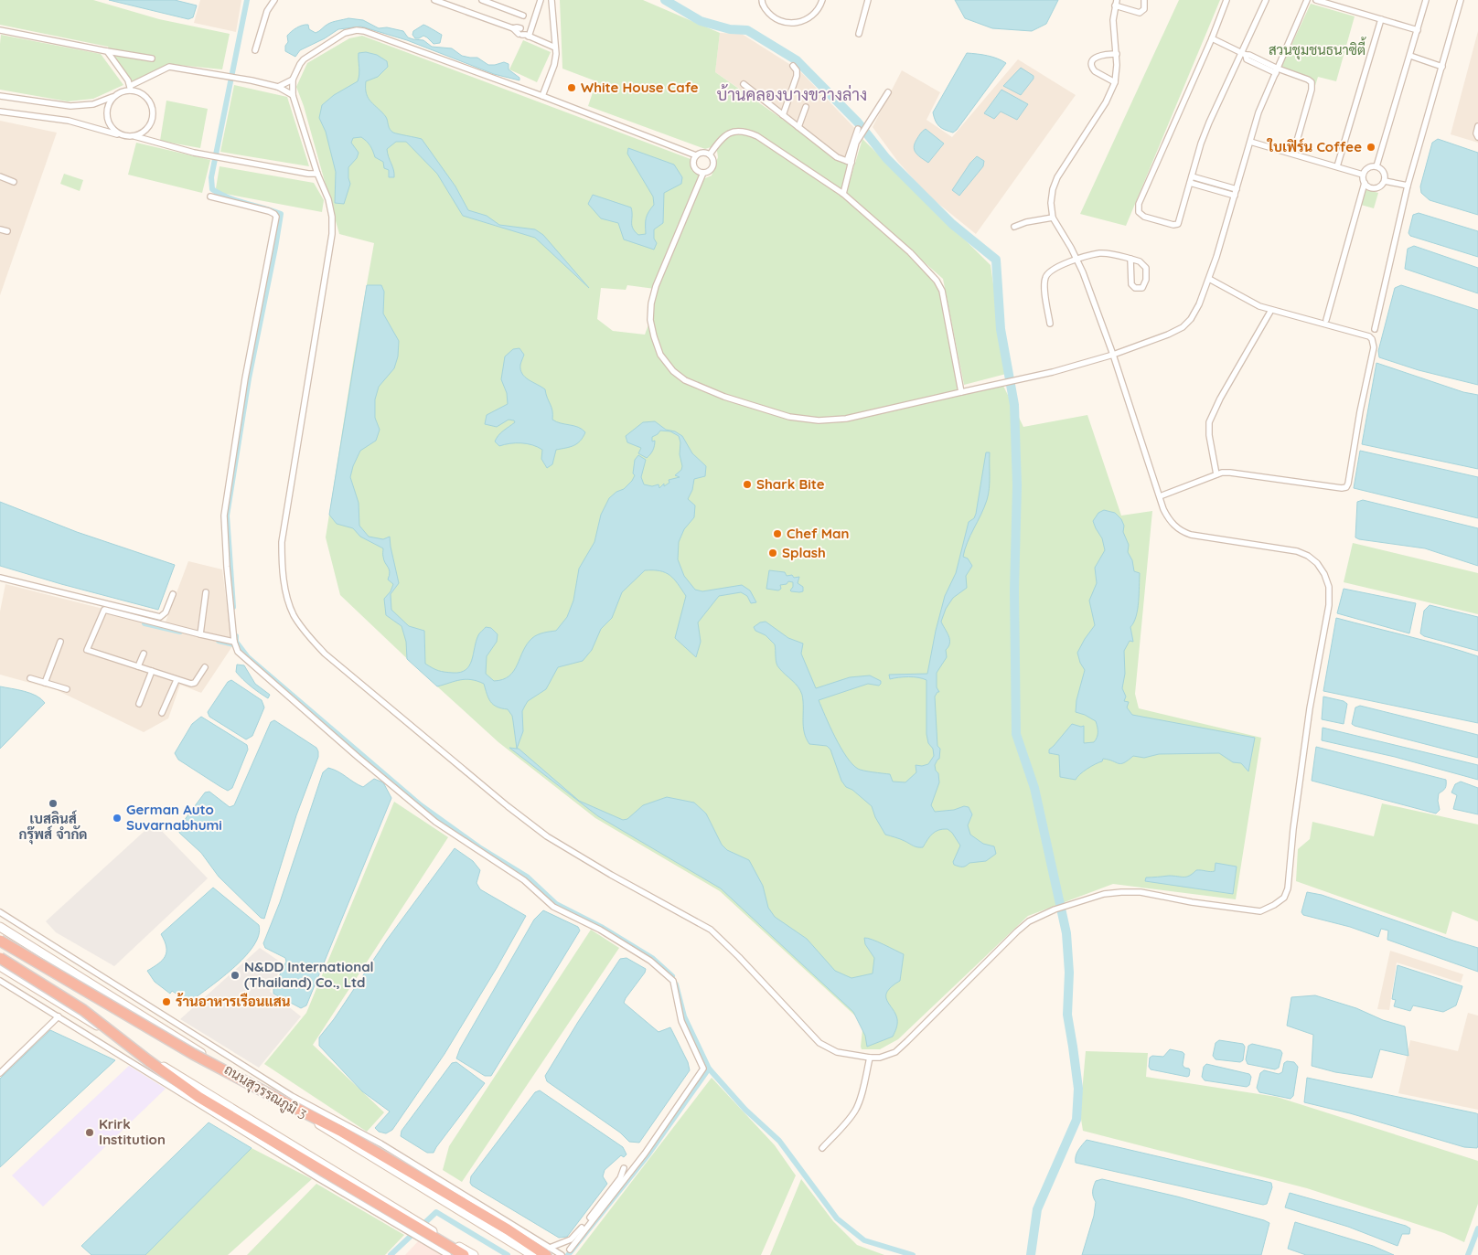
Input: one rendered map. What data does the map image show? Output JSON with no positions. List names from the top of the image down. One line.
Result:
{"streets":{"main road":["ถนนสุวรรณภูมิ 3"]},"districts":["บ้านคลองบางขวางล่าง"],"parks":["สวนชุมชนธนาซิตี้"],"places":["White House Cafe","ใบเฟิร์น Coffee","Shark Bite","Chef Man","Splash","เบสลินส์ กรุ๊พส์ จำกัด","German Auto Suvarnabhumi","N&DD International (Thailand) Co., Ltd","ร้านอาหารเรือนแสน","Krirk Institution"]}
